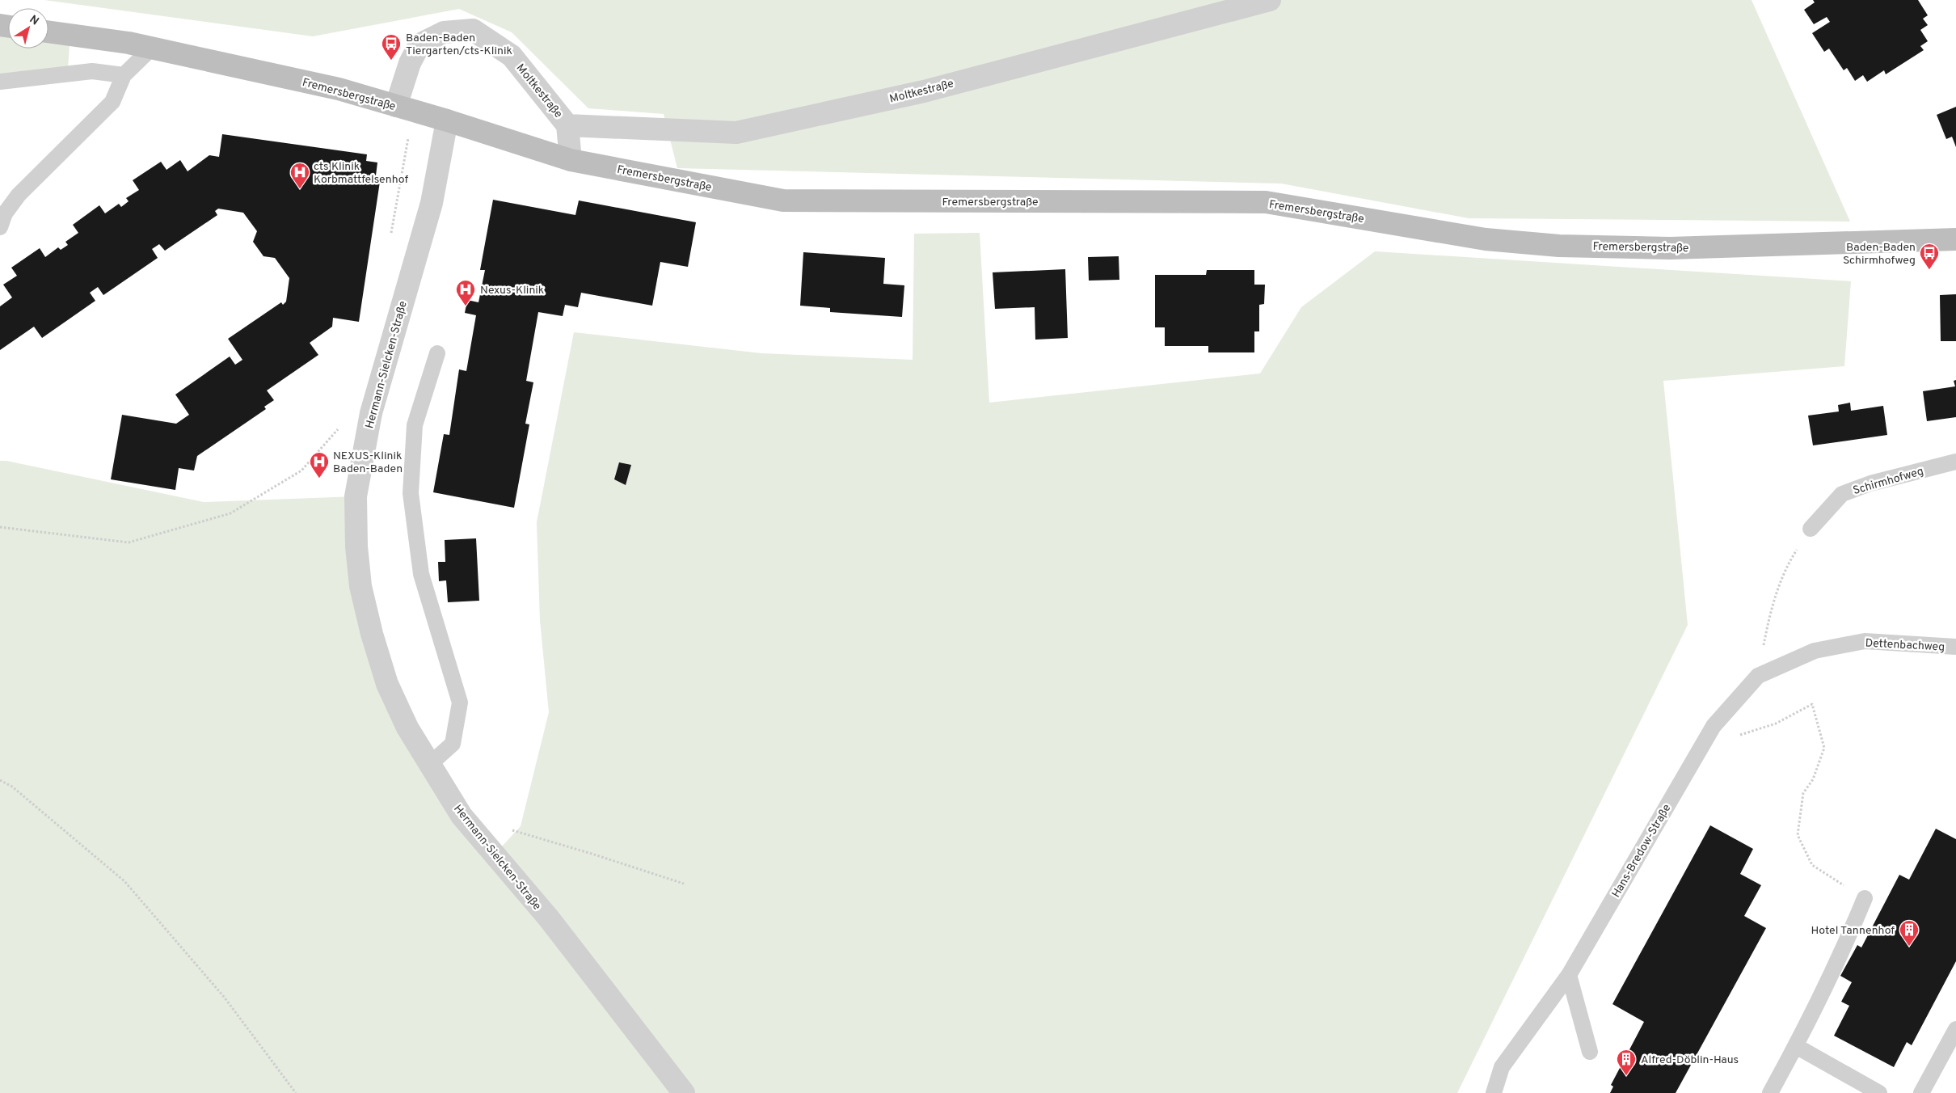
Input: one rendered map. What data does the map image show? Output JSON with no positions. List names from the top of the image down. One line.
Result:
{"streets":{"main road":["Fremersbergstraße"],"street":["Moltkestraße","Hermann-Sielcken-Straße"],"lane":["Schirmhofweg","Dettenbachweg","Hans-Bredow-Straße"]},"crossings":[["Moltkestraße","Fremersbergstraße"],["Fremersbergstraße","Hermann-Sielcken-Straße"],["Dettenbachweg","Hans-Bredow-Straße"]],"places":{"bus stop":["Baden-Baden Tiergarten/cts-Klinik","Baden-Baden Schirmhofweg"],"hospital":["cts Klinik Korbmattfelsenhof","Nexus-Klinik","NEXUS-Klinik Baden-Baden"],"building":["Hotel Tannenhof","Alfred-Döblin-Haus"]},"north":"top right"}
